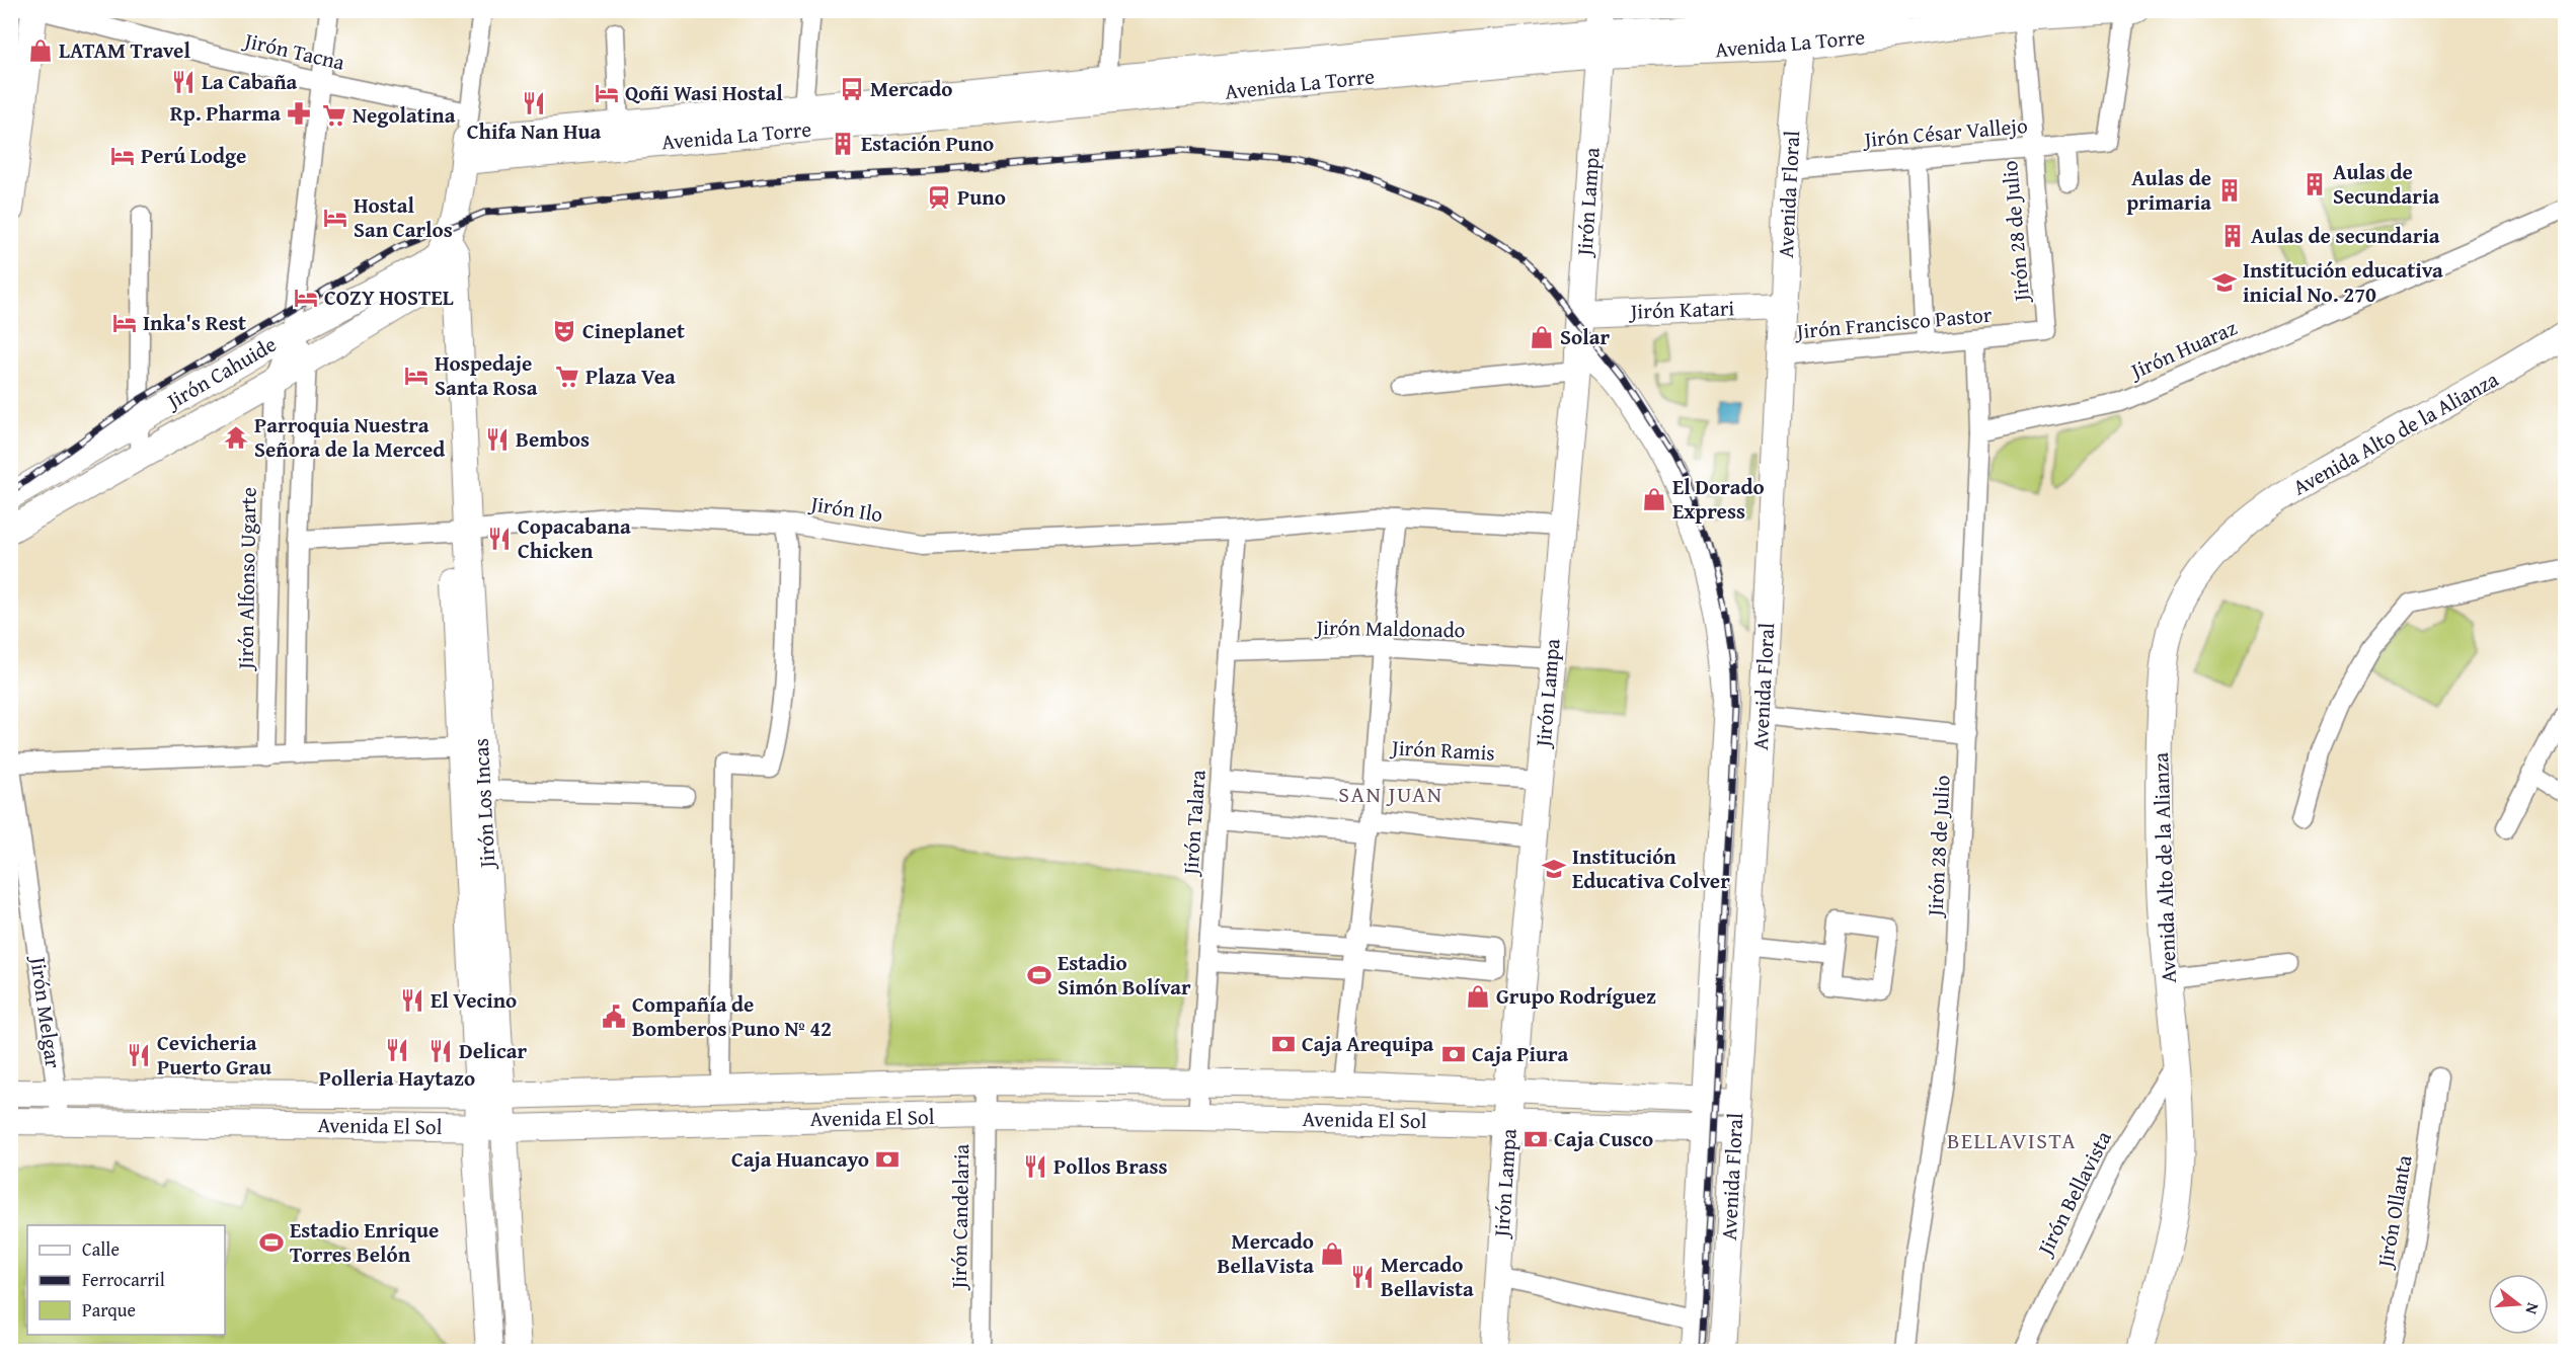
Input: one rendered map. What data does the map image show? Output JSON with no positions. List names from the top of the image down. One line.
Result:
{"streets":{"street":["Avenida La Torre","Jirón Tacna","Jirón César Vallejo","Avenida Floral","Jirón Lampa","Jirón 28 de Julio","Jirón Katari","Jirón Francisco Pastor","Jirón Huaraz","Jirón Cahuide","Avenida Alto de la Alianza","Jirón Ilo","Jirón Alfonso Ugarte","Jirón Maldonado","Jirón Ramis","Jirón Los Incas","Jirón Talara","Jirón Melgar","Avenida El Sol","Jirón Bellavista","Jirón Ollanta","Jirón Candelaria"]},"crossings":[["Avenida La Torre","Jirón César Vallejo"],["Avenida La Torre","Avenida Floral"],["Avenida La Torre","Jirón Lampa"],["Avenida La Torre","Jirón 28 de Julio"],["Jirón Tacna","Jirón Alfonso Ugarte"],["Jirón César Vallejo","Avenida Floral"],["Jirón César Vallejo","Jirón 28 de Julio"],["Avenida Floral","Jirón Lampa"],["Avenida Floral","Jirón Katari"],["Avenida Floral","Jirón Francisco Pastor"],["Avenida Floral","Avenida El Sol"],["Jirón Lampa","Jirón Katari"],["Jirón Lampa","Jirón Ilo"],["Jirón Lampa","Jirón Maldonado"],["Jirón Lampa","Jirón Ramis"],["Jirón Lampa","Avenida El Sol"],["Jirón 28 de Julio","Jirón Francisco Pastor"],["Jirón 28 de Julio","Jirón Huaraz"],["Jirón Cahuide","Jirón Alfonso Ugarte"],["Jirón Cahuide","Jirón Los Incas"],["Avenida Alto de la Alianza","Jirón Bellavista"],["Jirón Ilo","Jirón Los Incas"],["Jirón Ilo","Jirón Talara"],["Jirón Maldonado","Jirón Talara"],["Jirón Ramis","Avenida El Sol"],["Jirón Los Incas","Avenida El Sol"],["Jirón Talara","Avenida El Sol"],["Jirón Melgar","Avenida El Sol"],["Avenida El Sol","Jirón Candelaria"]],"districts":["SAN JUAN","BELLAVISTA"],"places":{"shop":["LATAM Travel","Solar","El Dorado Express","Grupo Rodríguez","Mercado BellaVista"],"restaurant":["La Cabaña","Chifa Nan Hua","Bembos","Copacabana Chicken","El Vecino","Polleria Haytazo","Delicar","Cevicheria Puerto Grau","Pollos Brass","Mercado Bellavista"],"bus stop":["Mercado"],"hotel":["Qoñi Wasi Hostal","Perú Lodge","Hostal San Carlos","COZY HOSTEL","Inka's Rest","Hospedaje Santa Rosa"],"pharmacy":["Rp. Pharma"],"supermarket":["Negolatina","Plaza Vea"],"building":["Estación Puno","Aulas de Secundaria","Aulas de primaria","Aulas de secundaria"],"station":["Puno"],"school or university":["Institución educativa inicial No. 270","Institución Educativa Colver"],"theatre":["Cineplanet"],"temple":["Parroquia Nuestra Señora de la Merced"],"sports":["Estadio Simón Bolívar","Estadio Enrique Torres Belón"],"public building":["Compañía de Bomberos Puno Nº 42"],"bank":["Caja Arequipa","Caja Piura","Caja Cusco","Caja Huancayo"]},"legend":["Calle","Ferrocarril","Parque"],"north":"right"}
